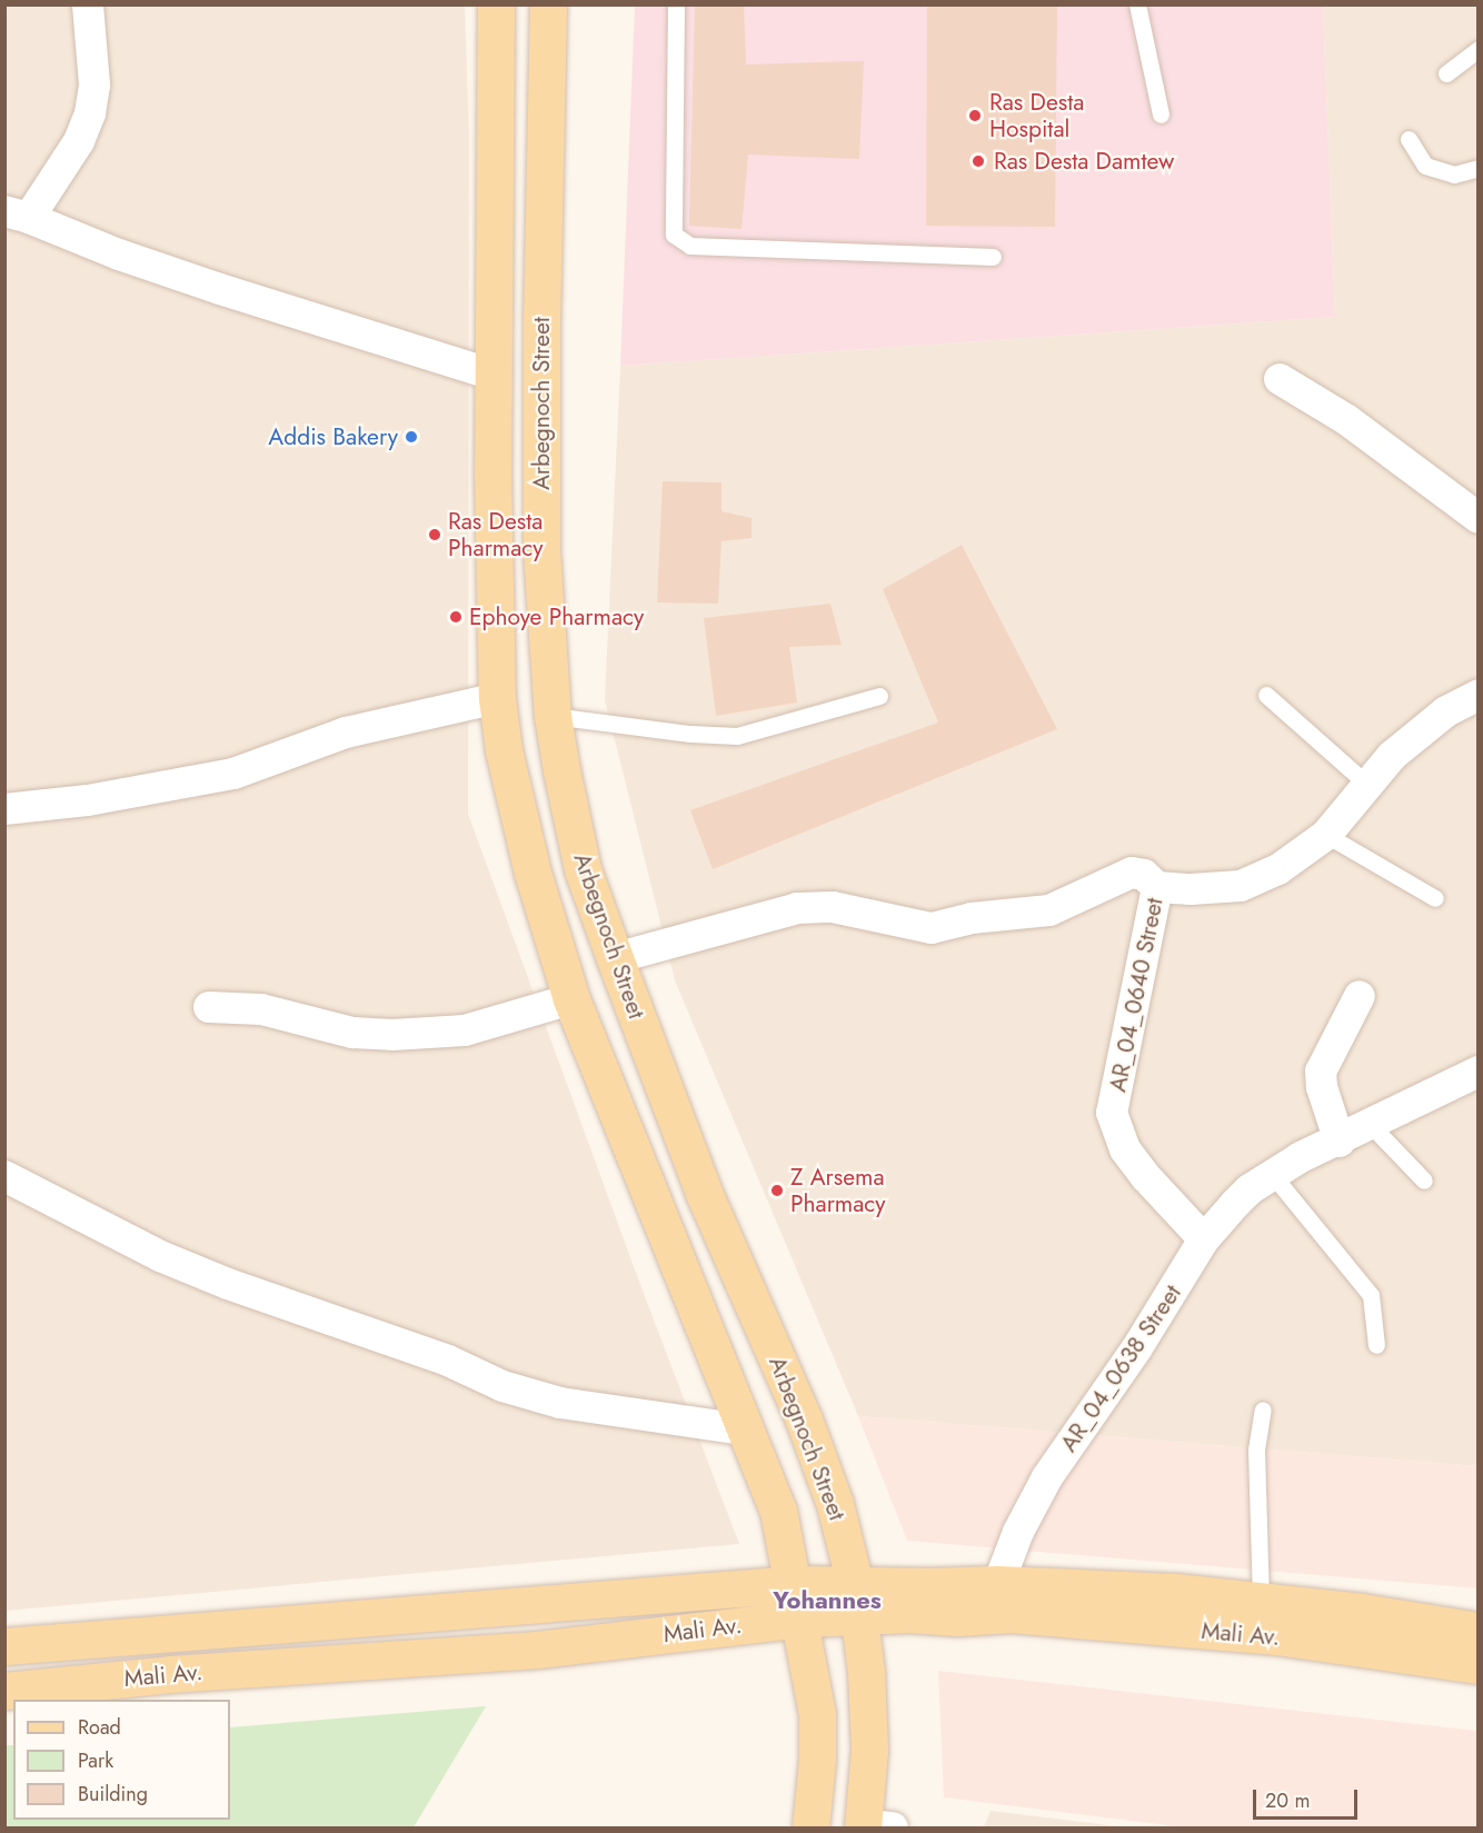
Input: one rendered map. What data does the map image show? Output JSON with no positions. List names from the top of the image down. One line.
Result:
{"streets":{"main road":["Arbegnoch Street","Mali Av."],"street":["AR_04_0640 Street","AR_04_0638 Street"]},"crossings":[["Arbegnoch Street","Mali Av."],["AR_04_0640 Street","AR_04_0638 Street"],["AR_04_0638 Street","Mali Av."]],"districts":["Yohannes"],"places":["Ras Desta Hospital","Ras Desta Damtew","Addis Bakery","Ras Desta Pharmacy","Ephoye Pharmacy","Z Arsema Pharmacy"],"legend":["Road","Park","Building"],"scale_bar":"20 m"}
